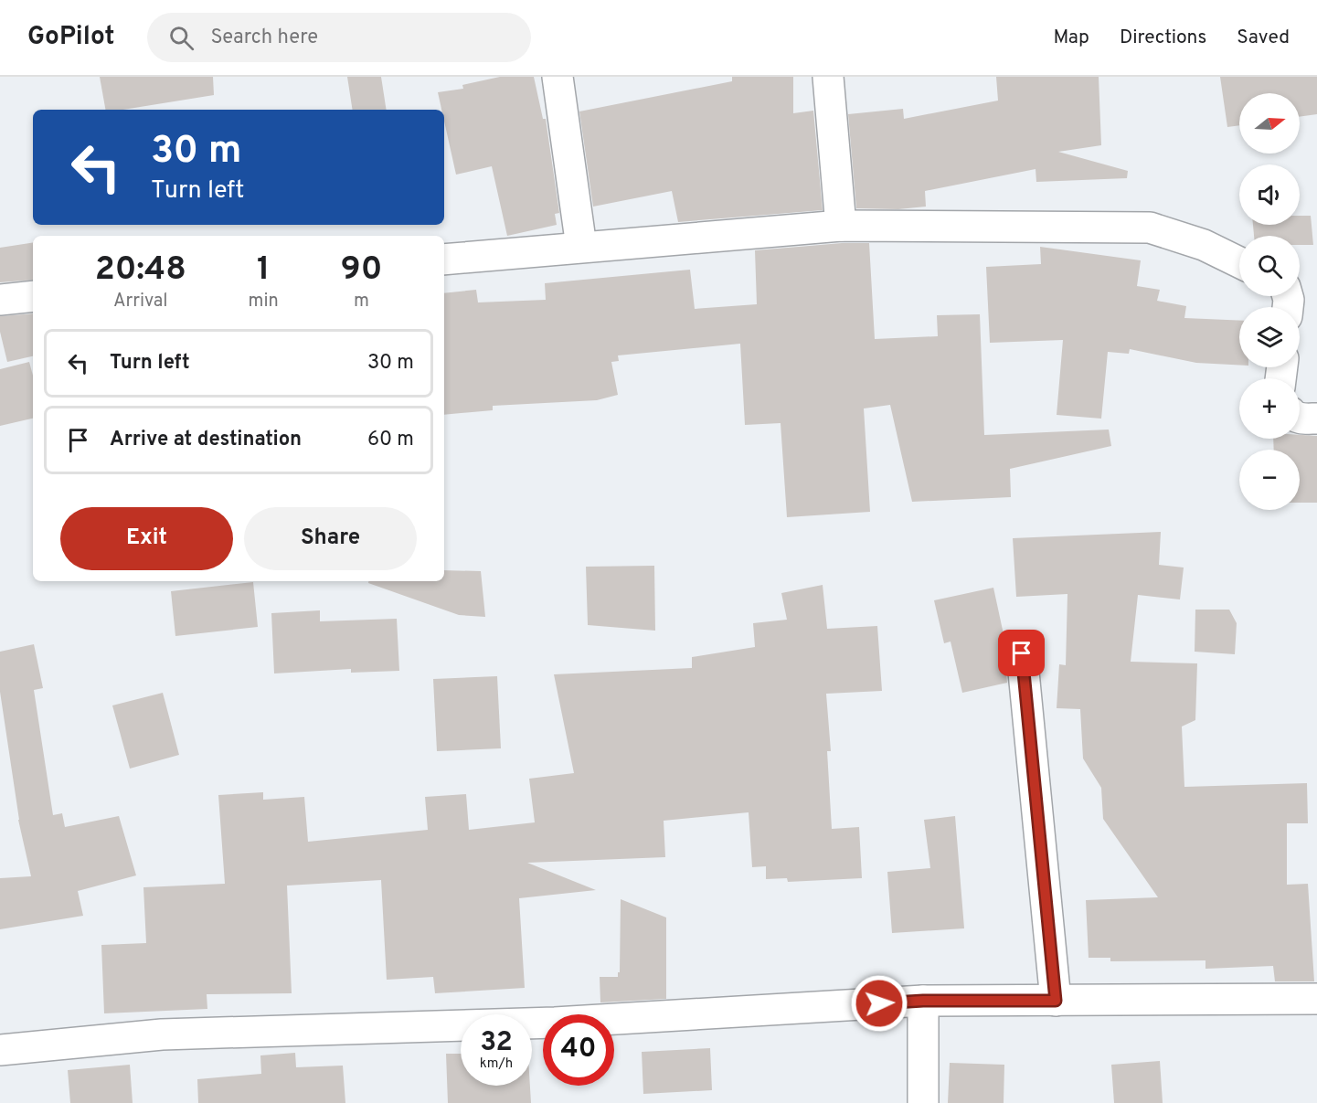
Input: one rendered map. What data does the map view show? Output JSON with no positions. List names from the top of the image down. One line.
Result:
{"north":"right","page":{"header":"GoPilot","search":"Search here","nav":["Map","Directions","Saved"],"map_buttons":["+","−"],"turn":["30 m","Turn left"],"eta":["20:48","Arrival","1","min","90","m"],"list":[{"name":"Turn left","value":"30 m"},{"name":"Arrive at destination","value":"60 m"}],"buttons":["Exit","Share"],"speed":"32 km/h","limit":"40"}}
